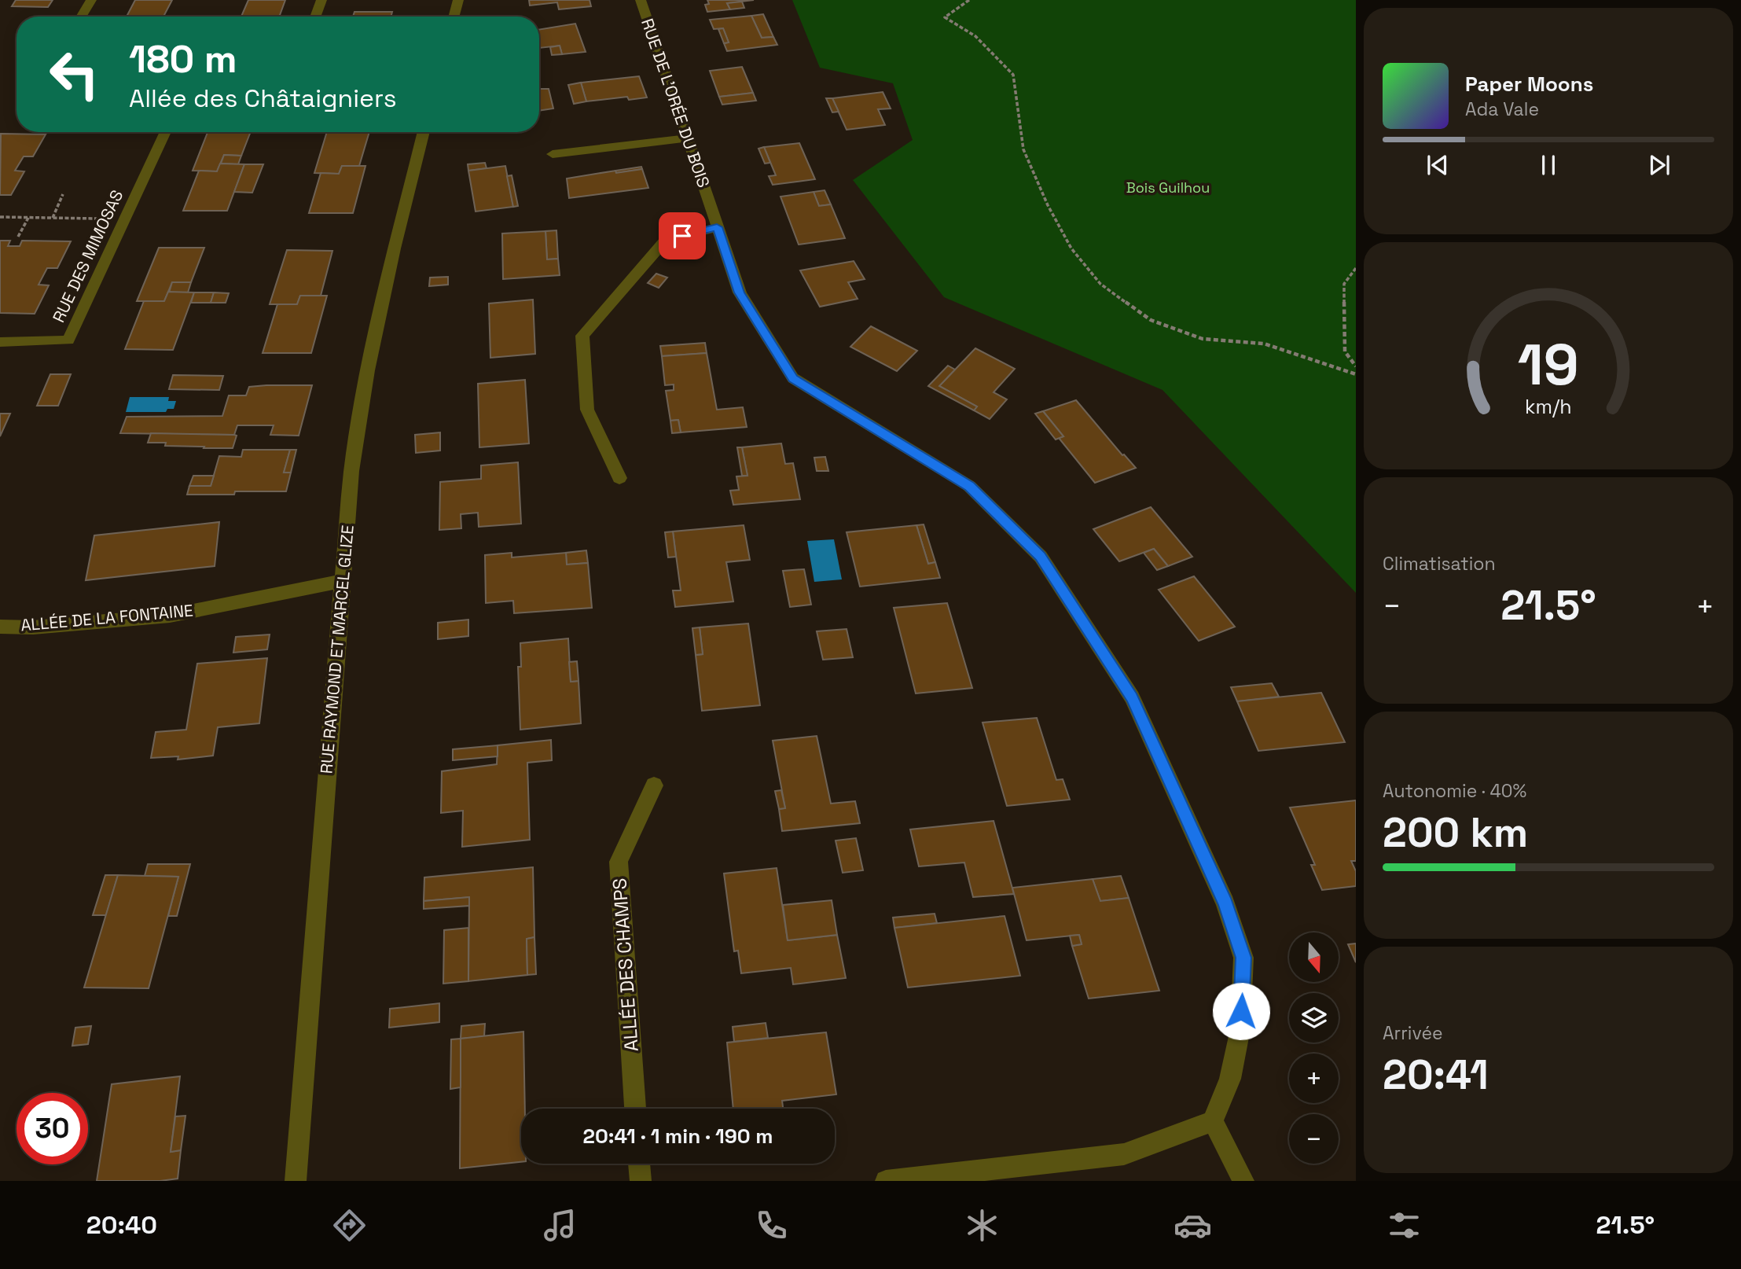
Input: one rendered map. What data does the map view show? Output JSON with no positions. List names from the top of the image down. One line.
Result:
{"streets":{"street":["RUE DE L'ORÉE DU BOIS","RUE DES MIMOSAS","ALLÉE DE LA FONTAINE","RUE RAYMOND ET MARCEL GLIZE","ALLÉE DES CHAMPS"]},"crossings":[["ALLÉE DE LA FONTAINE","RUE RAYMOND ET MARCEL GLIZE"]],"parks":["Bois Guilhou"],"north":"bottom","page":{"turn":["180 m","Allée des Châtaigniers"],"song":["Paper Moons","Ada Vale"],"tile":["Climatisation",["Autonomie · 40%","200 km"],["Arrivée","20:41"]],"heat":["−","21.5°","+"],"map_buttons":["+","−"],"limit":"30","trip":"20:41 · 1 min · 190 m","tabs":["20:40","21.5°"],"gauge":["19","km/h"]}}
